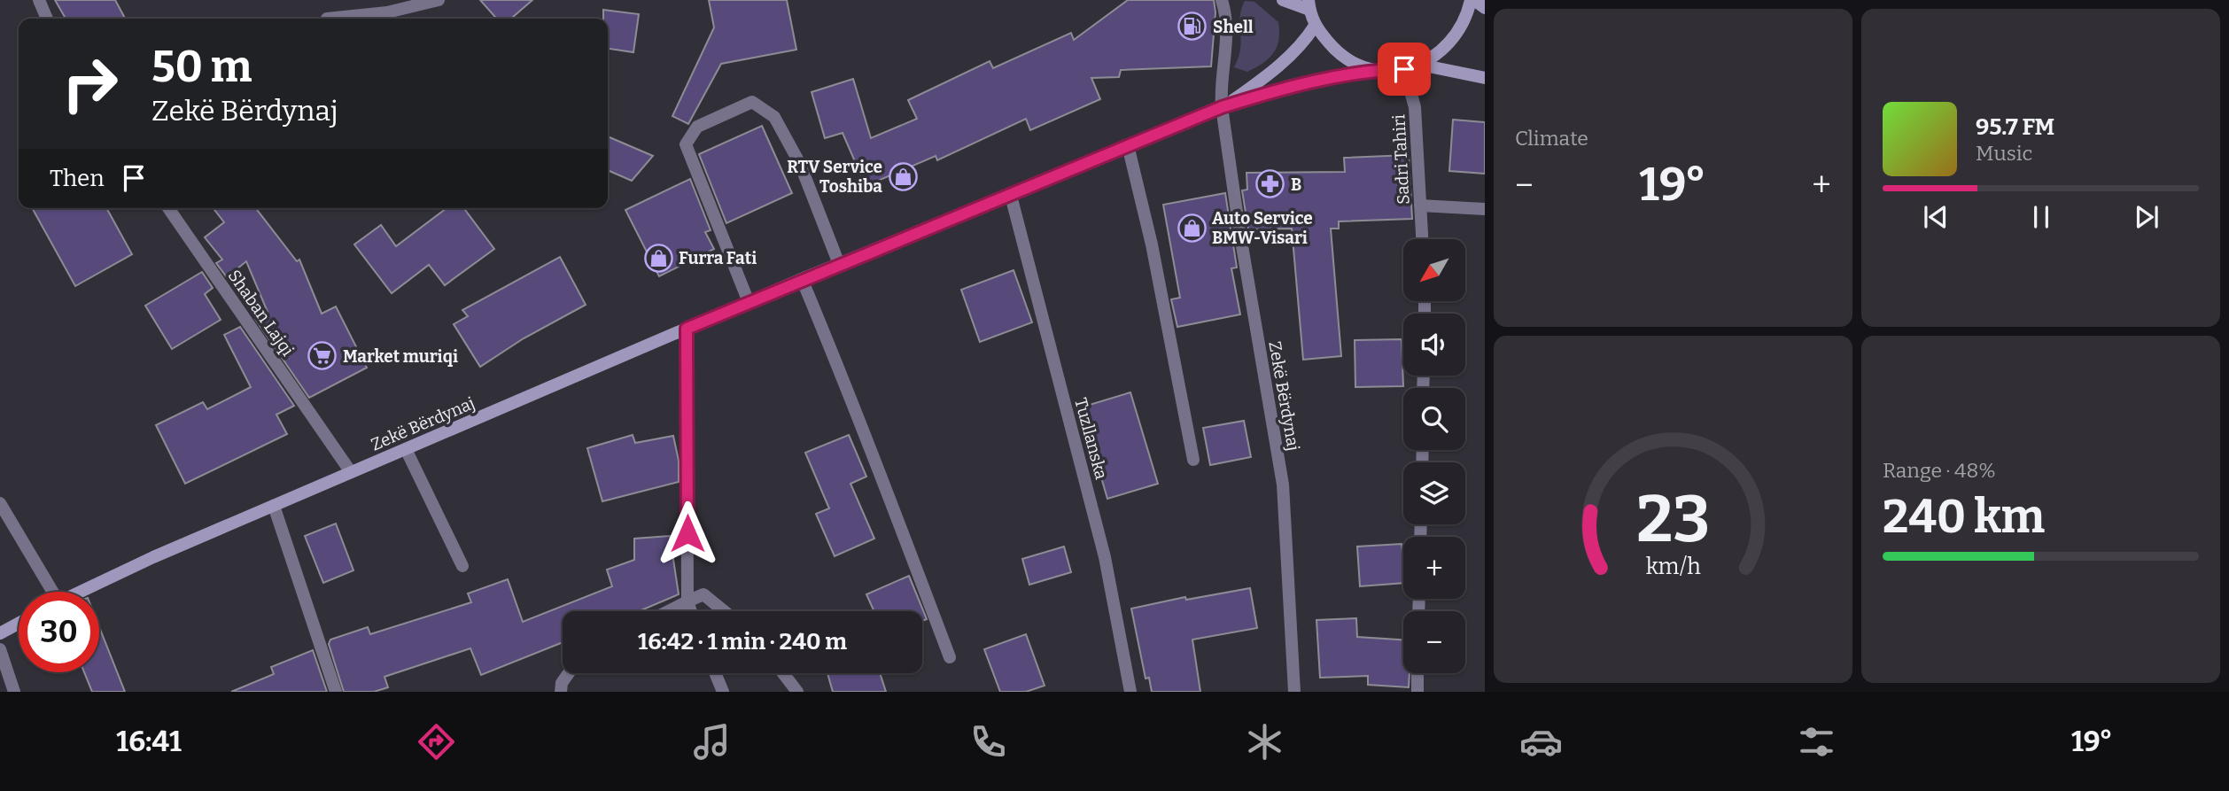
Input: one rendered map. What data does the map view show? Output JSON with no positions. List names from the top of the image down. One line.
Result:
{"streets":{"main road":["Zekë Bërdynaj"],"street":["Sadri Tahiri","Shaban Lajqi","Tuzllanska"]},"crossings":[["Sadri Tahiri","Zekë Bërdynaj"],["Shaban Lajqi","Zekë Bërdynaj"],["Zekë Bërdynaj","Tuzllanska"]],"places":{"fuel station":["Shell"],"shop":["RTV Service Toshiba","Auto Service BMW-Visari","Furra Fati"],"pharmacy":["B"],"supermarket":["Market muriqi"]},"north":"bottom left","page":{"tile":["Climate",["Range · 48%","240 km"]],"turn":["50 m","Zekë Bërdynaj"],"song":["95.7 FM","Music"],"then":"Then","heat":["−","19°","+"],"map_buttons":["+","−"],"limit":"30","trip":"16:42 · 1 min · 240 m","tabs":["16:41","19°"],"gauge":["23","km/h"]}}
